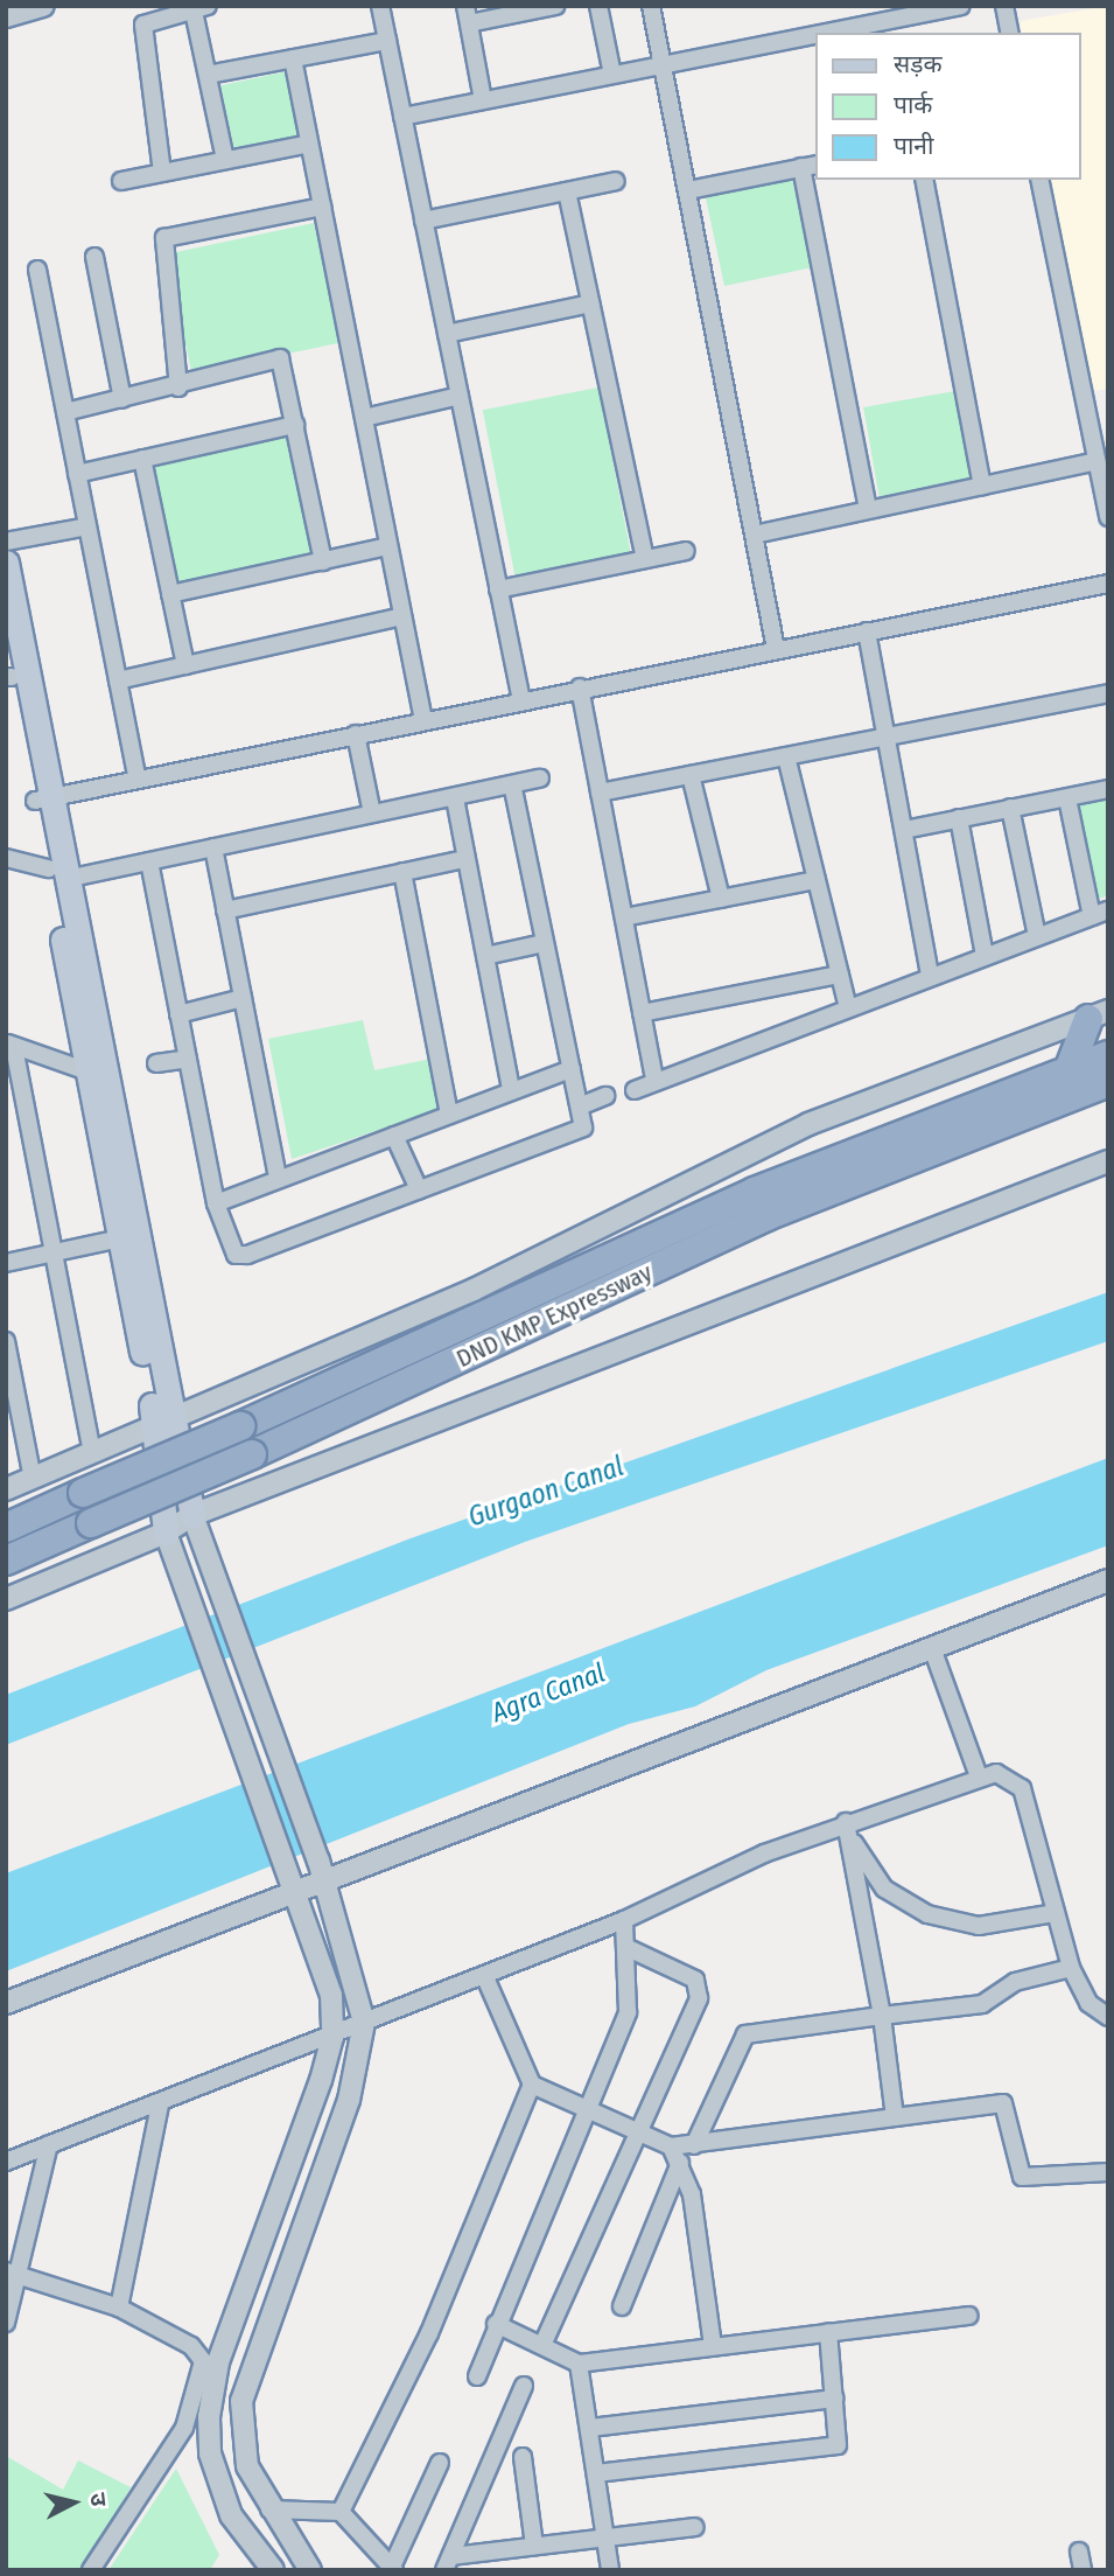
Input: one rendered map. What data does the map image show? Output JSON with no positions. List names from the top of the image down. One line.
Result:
{"streets":{"highway":["DND KMP Expressway"]},"water":["Gurgaon Canal","Agra Canal"],"legend":["सड़क","पार्क","पानी"],"north":"right"}
